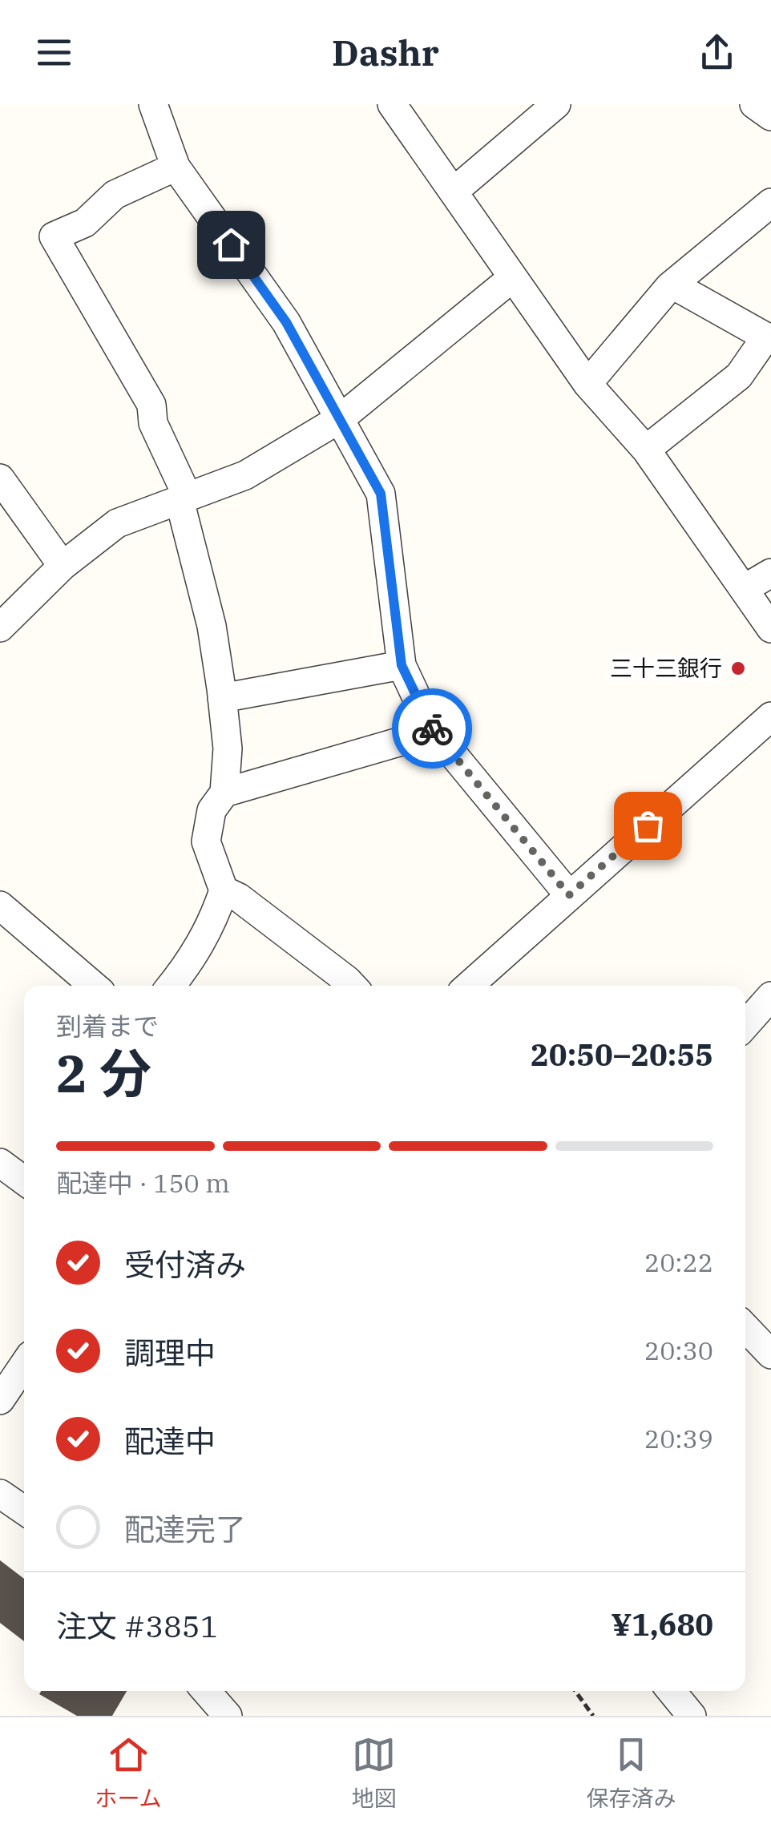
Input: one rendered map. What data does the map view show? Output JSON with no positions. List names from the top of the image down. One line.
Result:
{"places":["三十三銀行"],"page":{"header":"Dashr","heading":["2 分","到着まで","20:50–20:55"],"panel":["注文 #3851","¥1,680"],"bar":"配達中 · 150 m","list":[["受付済み","20:22"],["調理中","20:30"],["配達中","20:39"],"配達完了"],"tabs":["ホーム","地図","保存済み"]}}
